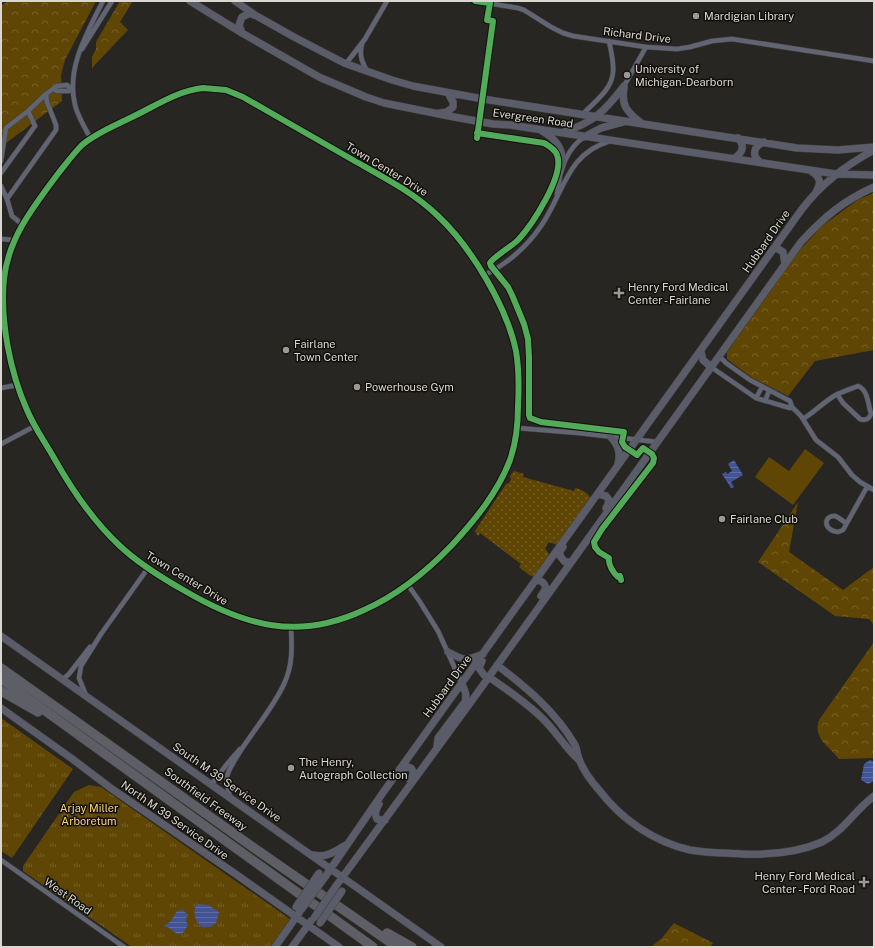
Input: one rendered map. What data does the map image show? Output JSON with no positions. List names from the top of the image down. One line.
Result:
{"streets":{"highway":["Southfield Freeway"],"street":["Richard Drive","Evergreen Road","Town Center Drive","Hubbard Drive","South M 39 Service Drive","North M 39 Service Drive","West Road"]},"crossings":[["Evergreen Road","Hubbard Drive"],["Hubbard Drive","South M 39 Service Drive"],["Hubbard Drive","North M 39 Service Drive"]],"parks":["Arjay Miller Arboretum"],"places":{"other":["Mardigian Library","University of Michigan-Dearborn","Fairlane Town Center","Powerhouse Gym","Fairlane Club","The Henry, Autograph Collection"],"health":["Henry Ford Medical Center - Fairlane","Henry Ford Medical Center - Ford Road"]}}
